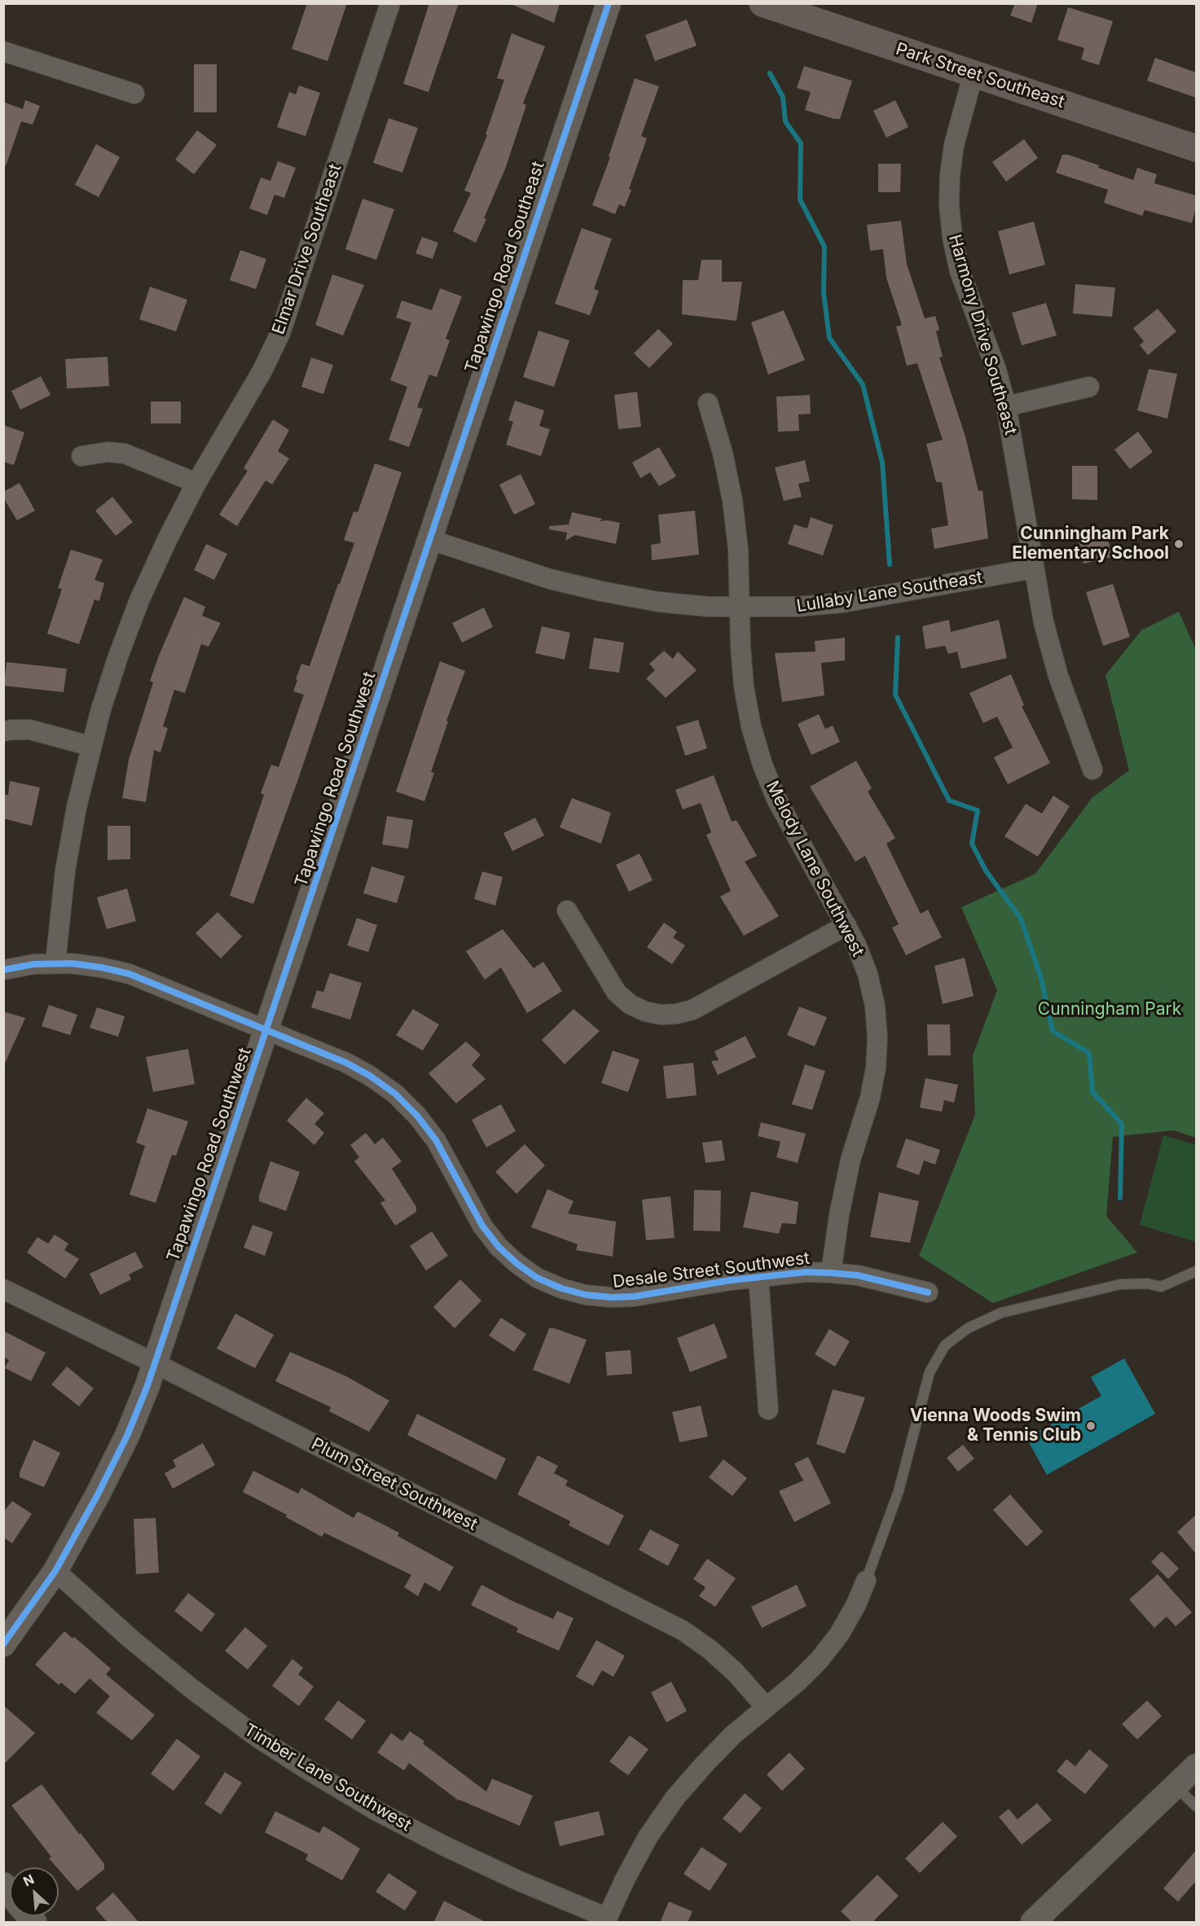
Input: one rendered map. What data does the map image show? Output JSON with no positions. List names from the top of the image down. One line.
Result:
{"streets":{"main road":["Park Street Southeast"],"street":["Elmar Drive Southeast","Tapawingo Road Southeast","Harmony Drive Southeast","Lullaby Lane Southeast","Tapawingo Road Southwest","Melody Lane Southwest","Desale Street Southwest","Plum Street Southwest","Timber Lane Southwest"]},"crossings":[["Park Street Southeast","Harmony Drive Southeast"],["Elmar Drive Southeast","Desale Street Southwest"],["Tapawingo Road Southeast","Lullaby Lane Southeast"],["Tapawingo Road Southeast","Tapawingo Road Southwest"],["Harmony Drive Southeast","Lullaby Lane Southeast"],["Lullaby Lane Southeast","Tapawingo Road Southwest"],["Lullaby Lane Southeast","Melody Lane Southwest"],["Tapawingo Road Southwest","Desale Street Southwest"],["Tapawingo Road Southwest","Plum Street Southwest"],["Tapawingo Road Southwest","Timber Lane Southwest"],["Melody Lane Southwest","Desale Street Southwest"]],"parks":["Cunningham Park"],"places":["Cunningham Park Elementary School","Vienna Woods Swim & Tennis Club"],"north":"top left"}
